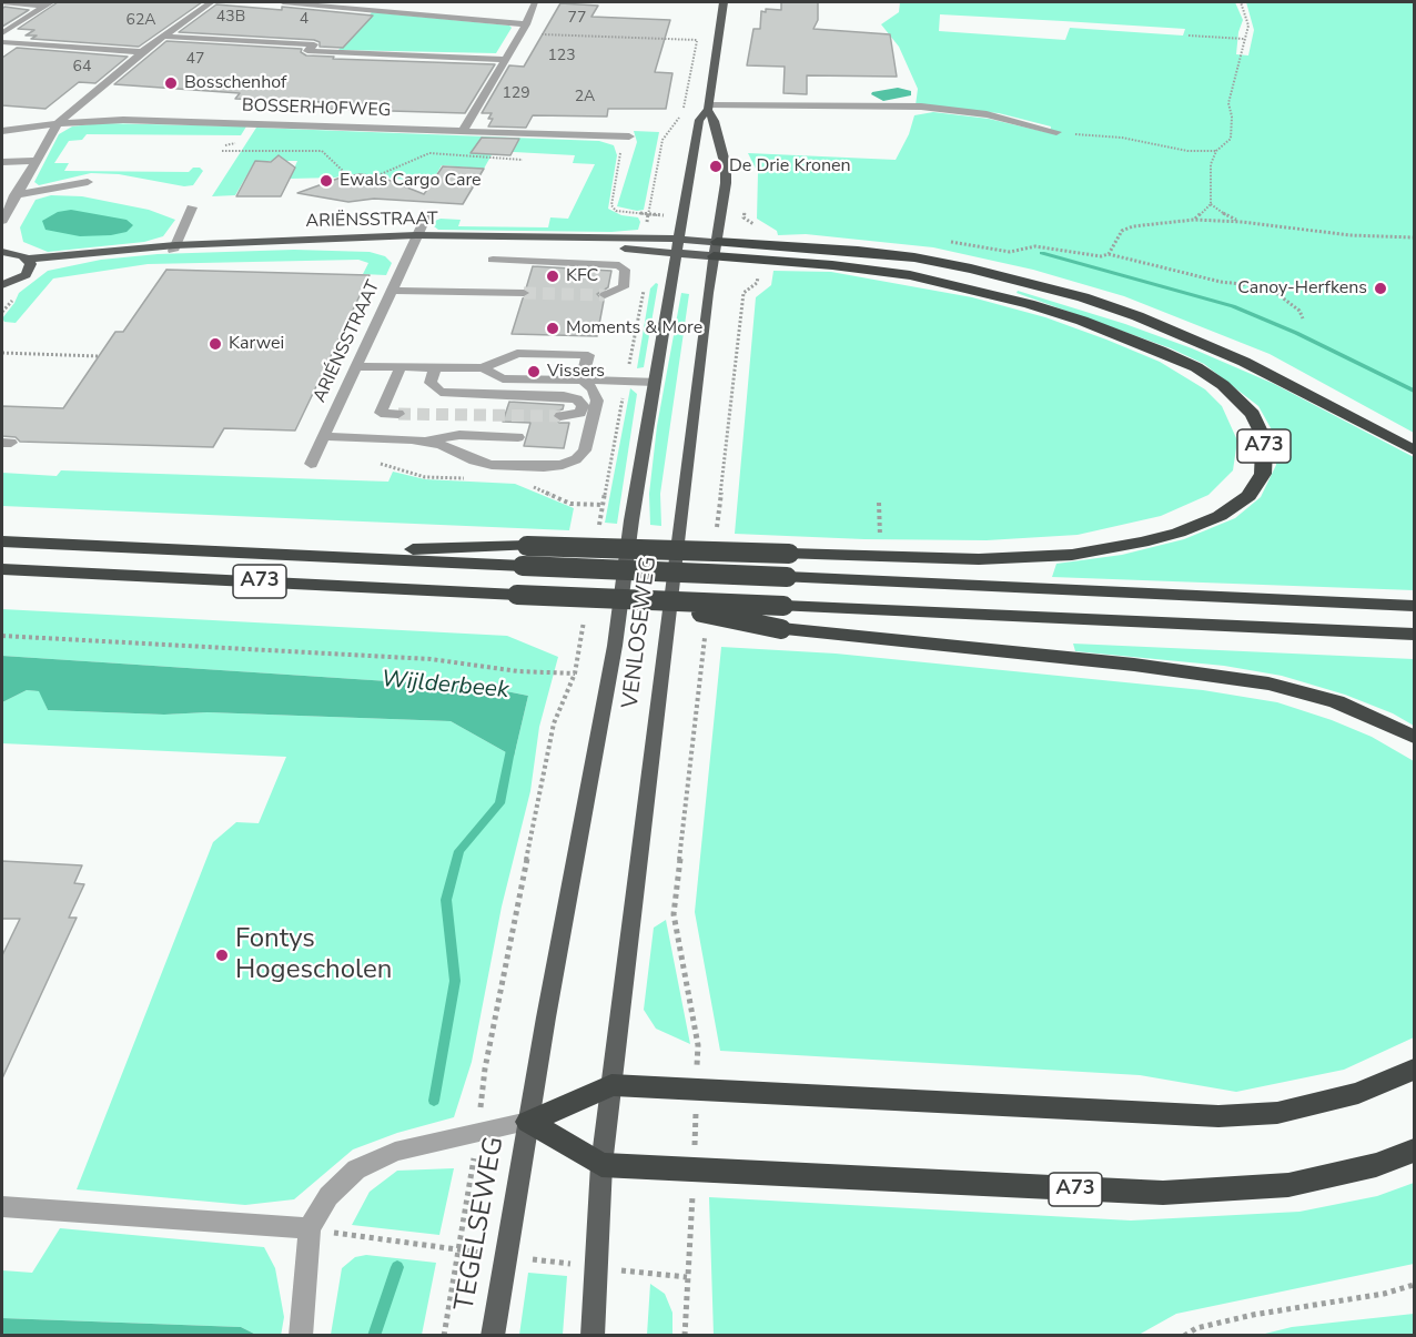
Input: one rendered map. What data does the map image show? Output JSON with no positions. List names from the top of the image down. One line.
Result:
{"streets":{"highway":["A73"],"main road":["ARIËNSSTRAAT","VENLOSEWEG","TEGELSEWEG"],"street":["BOSSERHOFWEG","ARIÉNSSTRAAT"]},"crossings":[["ARIËNSSTRAAT","ARIÉNSSTRAAT"],["ARIËNSSTRAAT","A73"],["ARIËNSSTRAAT","VENLOSEWEG"],["A73","VENLOSEWEG"],["VENLOSEWEG","TEGELSEWEG"]],"water":["Wijlderbeek"],"places":["Bosschenhof","De Drie Kronen","Ewals Cargo Care","KFC","Canoy-Herfkens","Moments & More","Karwei","Vissers","Fontys Hogescholen"],"house_numbers":["43B","77","4","62A","123","47","64","129","2A"]}
